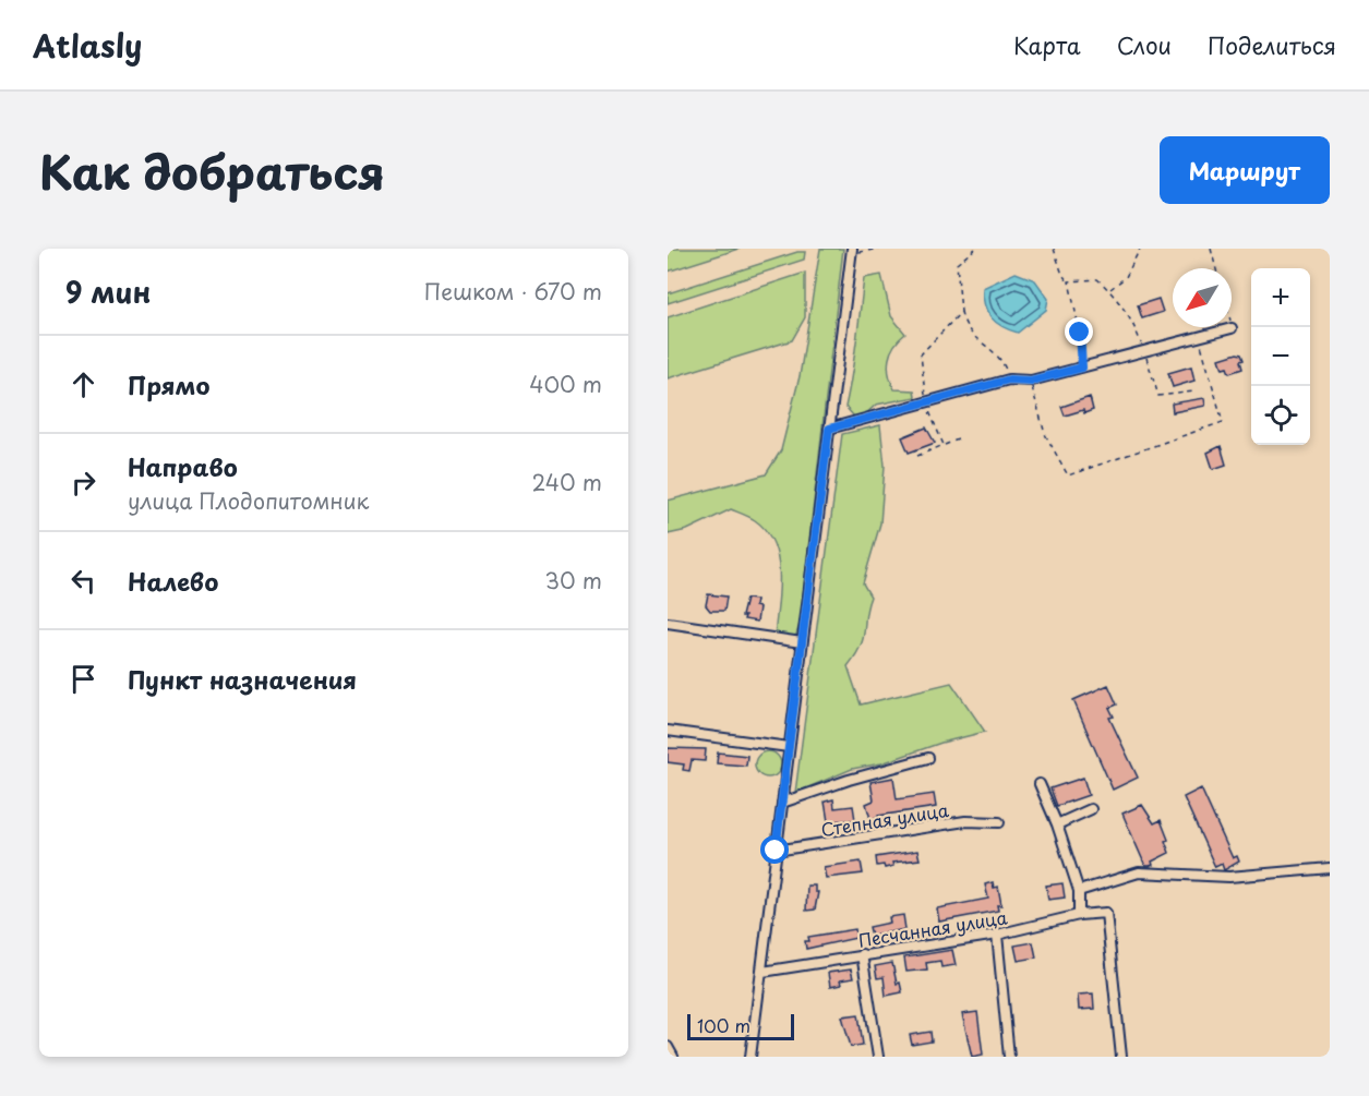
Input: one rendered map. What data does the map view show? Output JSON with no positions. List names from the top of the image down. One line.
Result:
{"streets":{"street":["Степная улица","Песчанная улица"]},"scale_bar":"100 m","north":"bottom left","page":{"header":"Atlasly","nav":["Карта","Слои","Поделиться"],"title":"Как добраться","buttons":"Маршрут","heading":["9 мин","Пешком · 670 m"],"map_buttons":["+","−"],"list":[["Прямо","400 m"],["Направо","улица Плодопитомник","240 m"],["Налево","30 m"],"Пункт назначения"],"scale":"100 m"}}
